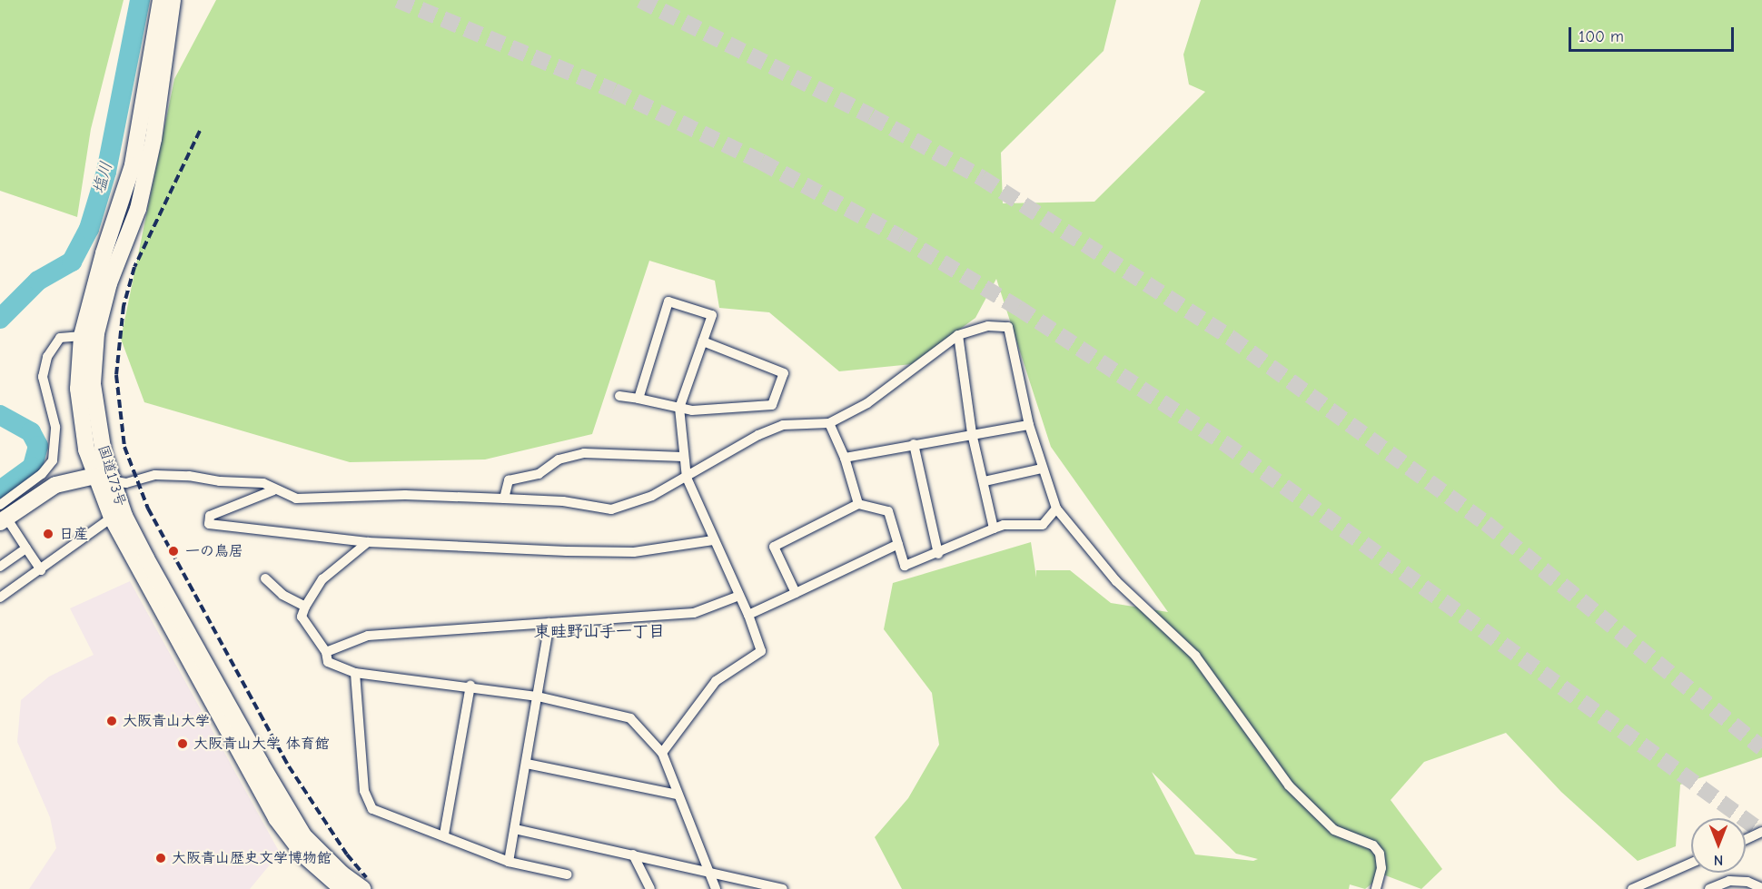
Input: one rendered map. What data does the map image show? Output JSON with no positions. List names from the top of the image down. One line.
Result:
{"streets":{"highway":["国道173号"]},"districts":["東畦野山手一丁目"],"water":["塩川"],"places":["日産","一の鳥居","大阪青山大学","大阪青山大学 体育館","大阪青山歴史文学博物館"],"scale_bar":"100 m","north":"bottom"}
